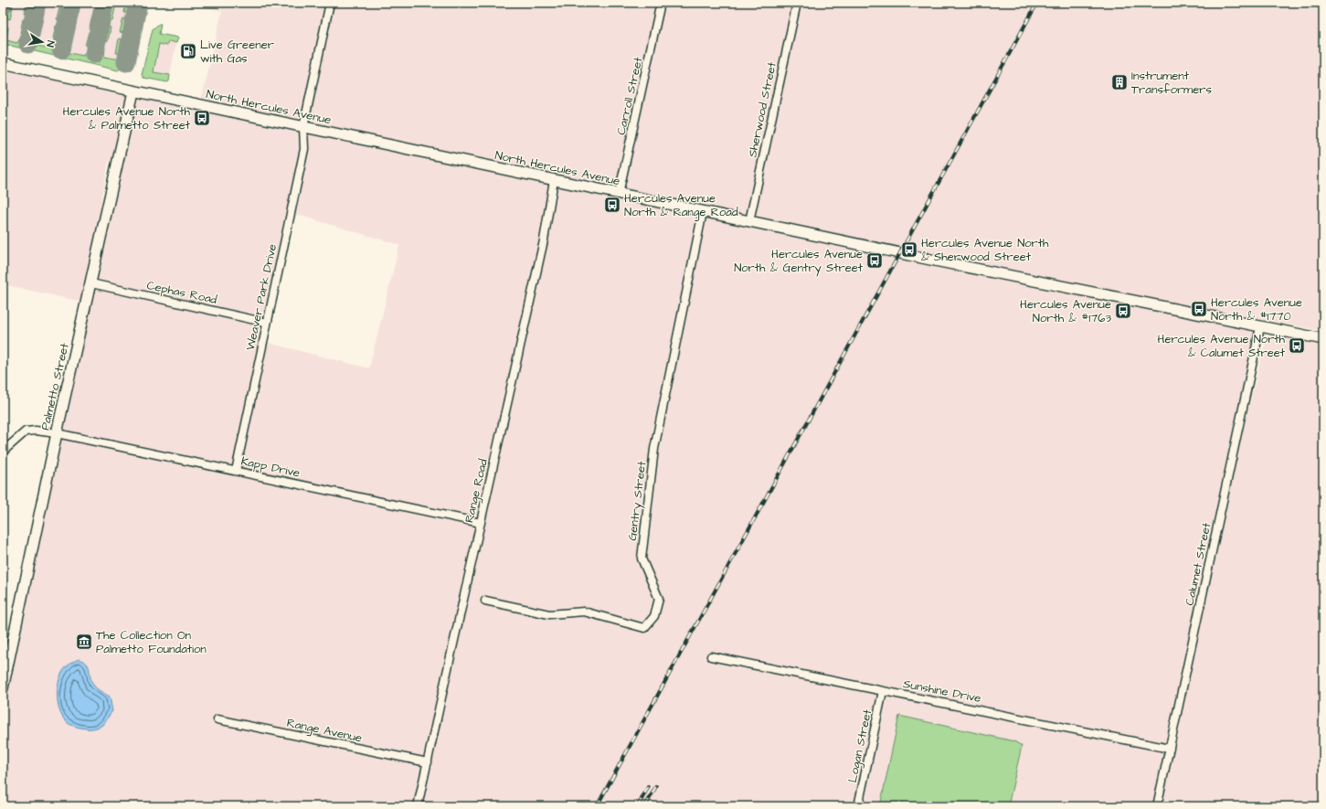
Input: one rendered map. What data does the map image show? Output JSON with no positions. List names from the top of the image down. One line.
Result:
{"streets":{"street":["Carroll Street","North Hercules Avenue","Sherwood Street","Cephas Road","Weaver Park Drive","Palmetto Street","Kapp Drive","Range Road","Gentry Street","Calumet Street","Sunshine Drive","Range Avenue","Logan Street"]},"crossings":[["Carroll Street","North Hercules Avenue"],["North Hercules Avenue","Sherwood Street"],["North Hercules Avenue","Weaver Park Drive"],["North Hercules Avenue","Palmetto Street"],["North Hercules Avenue","Range Road"],["North Hercules Avenue","Gentry Street"],["North Hercules Avenue","Calumet Street"],["Cephas Road","Weaver Park Drive"],["Cephas Road","Palmetto Street"],["Weaver Park Drive","Kapp Drive"],["Palmetto Street","Kapp Drive"],["Kapp Drive","Range Road"],["Range Road","Range Avenue"],["Calumet Street","Sunshine Drive"],["Sunshine Drive","Logan Street"]],"places":{"fuel station":["Live Greener with Gas"],"building":["Instrument Transformers"],"bus stop":["Hercules Avenue North & Palmetto Street","Hercules Avenue North & Range Road","Hercules Avenue North & Sherwood Street","Hercules Avenue North & Gentry Street","Hercules Avenue North & #1770","Hercules Avenue North & #1763","Hercules Avenue North & Calumet Street"],"museum":["The Collection On Palmetto Foundation"]},"north":"right"}
